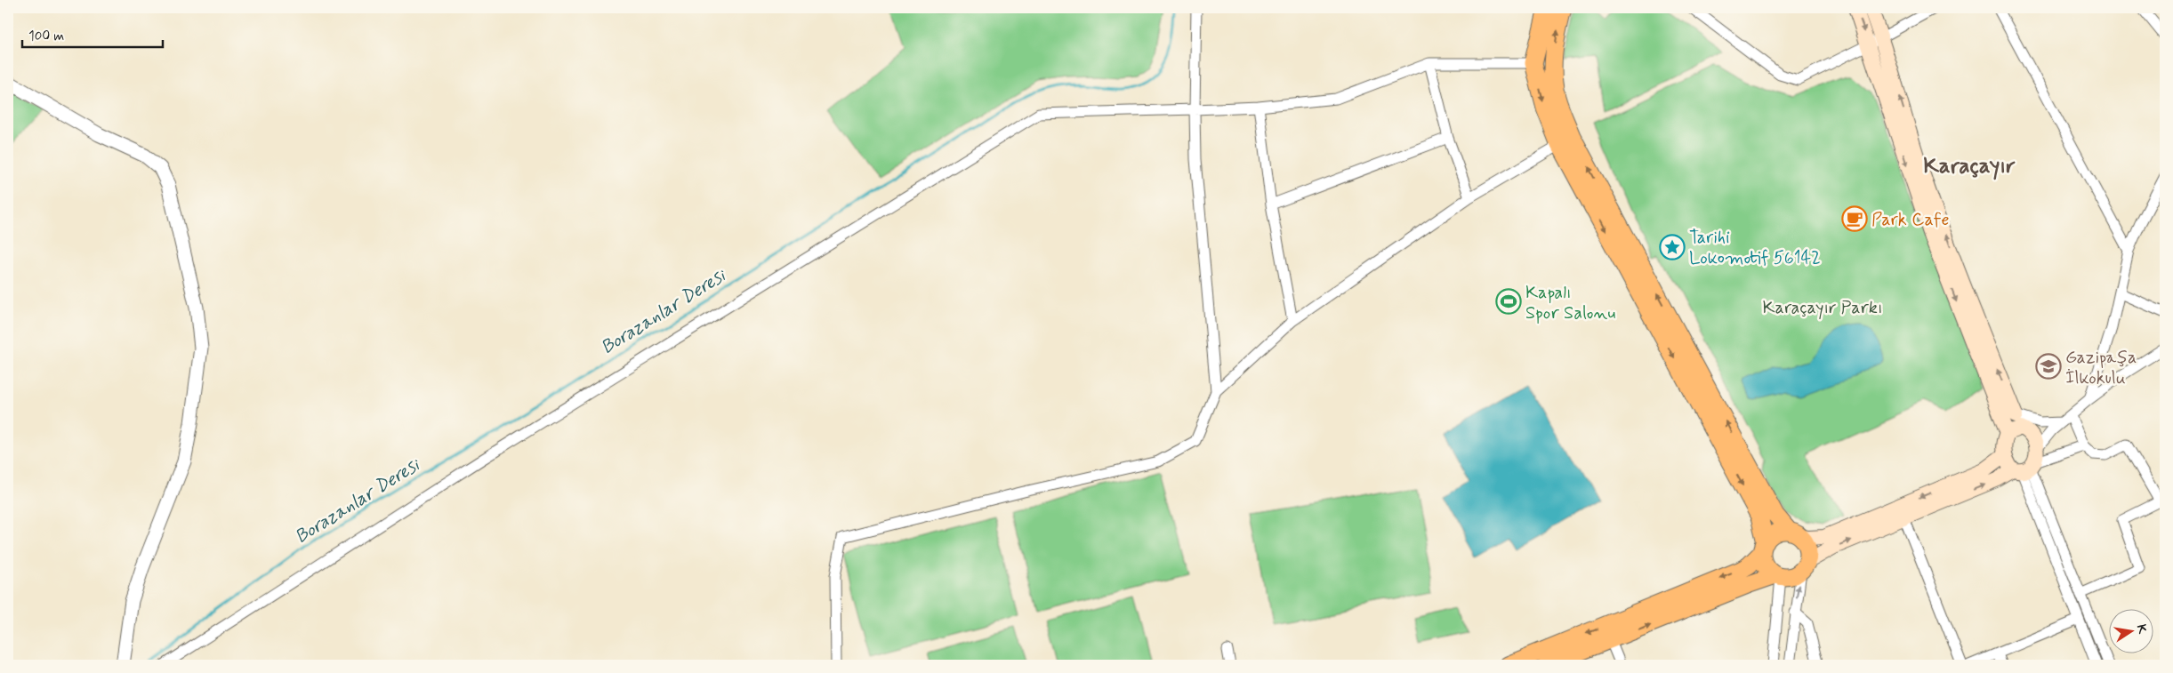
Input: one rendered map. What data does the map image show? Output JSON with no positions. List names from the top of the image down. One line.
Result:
{"districts":["Karaçayır"],"water":["Borazanlar Deresi"],"parks":["Karaçayır Parkı"],"places":{"cafe":["Park Cafe"],"place":["Tarihi Lokomotif 56142"],"sports":["Kapalı Spor Salonu"],"school or university":["Gazipaşa İlkokulu"]},"scale_bar":"100 m","north":"right"}
